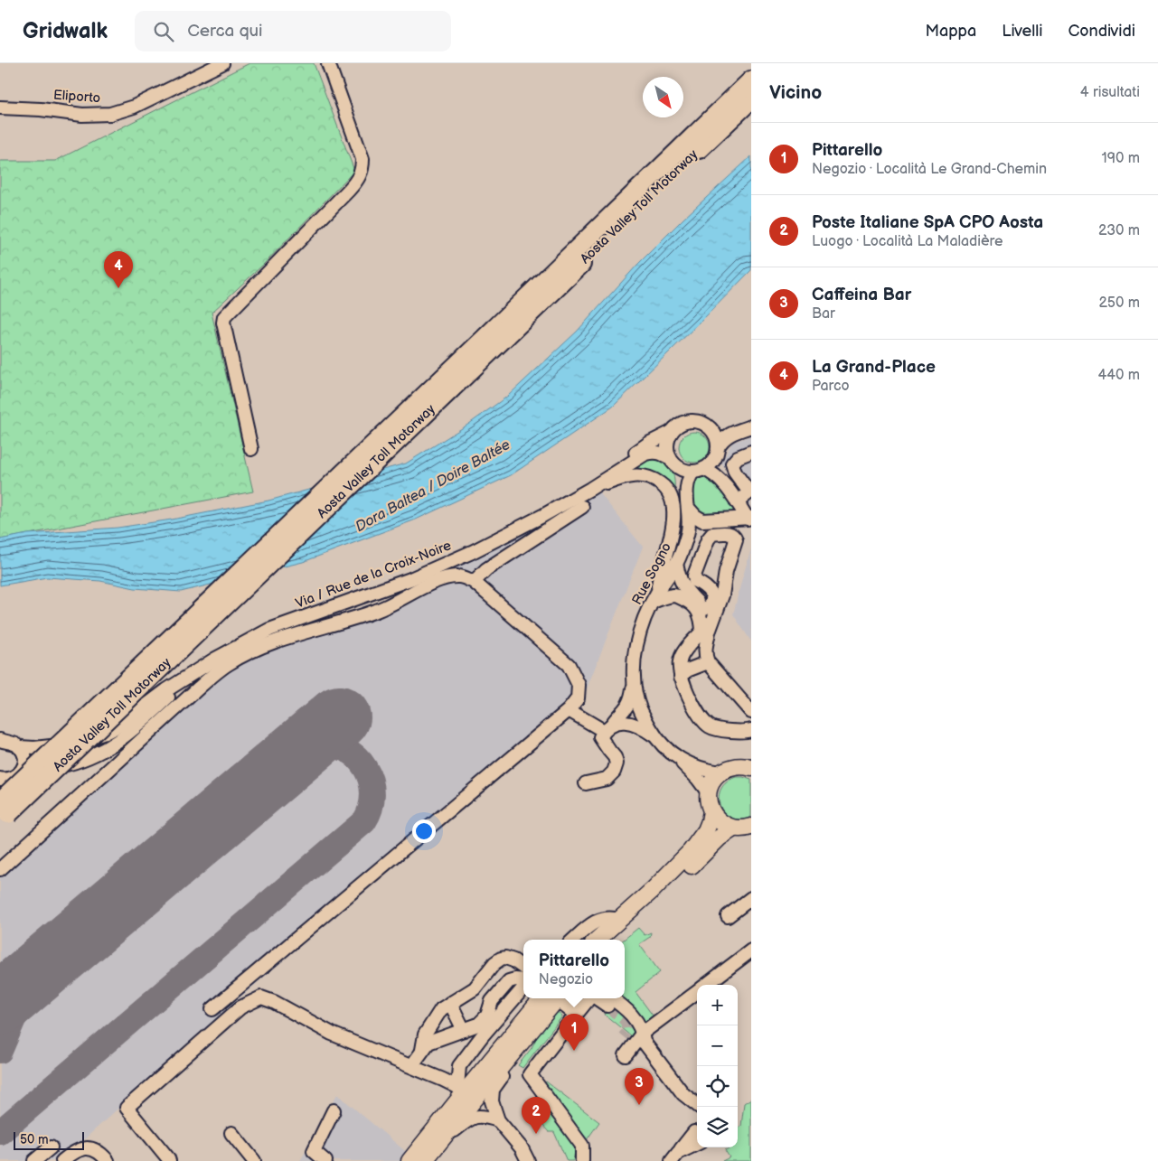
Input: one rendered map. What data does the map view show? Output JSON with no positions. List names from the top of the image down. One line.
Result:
{"streets":{"highway":["Aosta Valley Toll Motorway"],"street":["Eliporto","Rue Sogno","Via / Rue de la Croix-Noire"]},"crossings":[["Rue Sogno","Via / Rue de la Croix-Noire"]],"water":["Dora Baltea / Doire Baltée"],"scale_bar":"50 m","north":"bottom right","page":{"header":"Gridwalk","search":"Cerca qui","nav":["Mappa","Livelli","Condividi"],"heading":["Vicino","4 risultati"],"list":[{"mark":"1","name":"Pittarello","note":"Negozio · Località Le Grand-Chemin","value":"190 m"},{"mark":"2","name":"Poste Italiane SpA CPO Aosta","note":"Luogo · Località La Maladière","value":"230 m"},{"mark":"3","name":"Caffeina Bar","note":"Bar","value":"250 m"},{"mark":"4","name":"La Grand-Place","note":"Parco","value":"440 m"}],"pins":["4","1","3","2"],"popup":["Pittarello","Negozio"],"map_buttons":["+","−"],"scale":"50 m"}}
